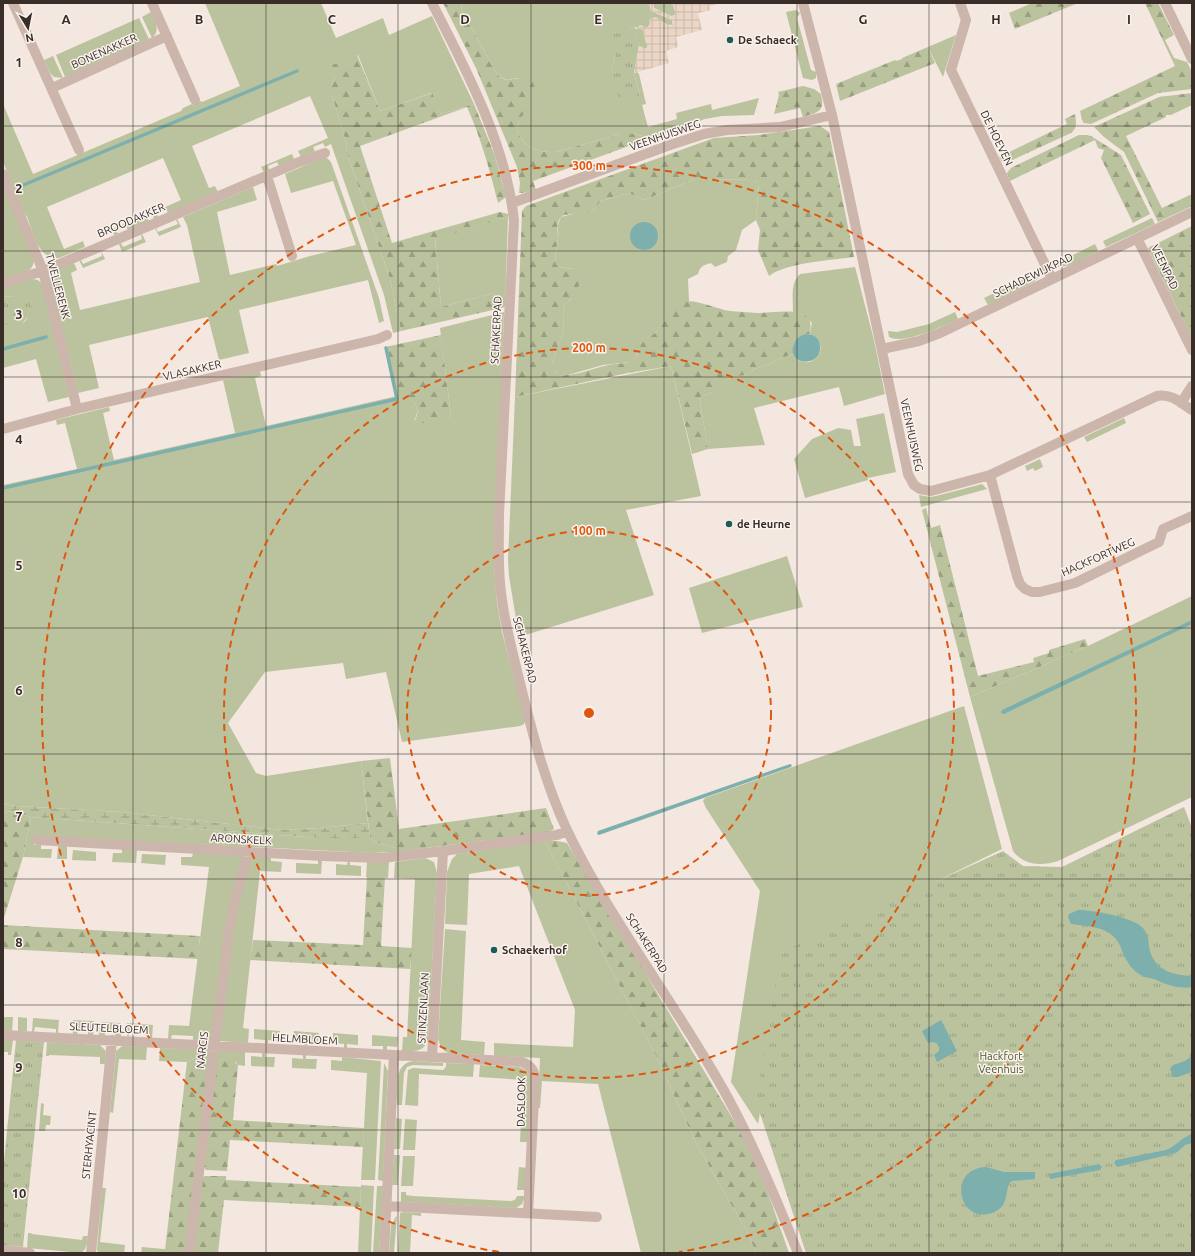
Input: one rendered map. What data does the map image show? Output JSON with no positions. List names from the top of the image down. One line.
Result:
{"streets":{"street":["BONENAKKER","VEENHUISWEG","DE HOEVEN","BROODAKKER","VEENPAD","SCHADEWIJKPAD","TWELLERENK","SCHAKERPAD","VLASAKKER","HACKFORTWEG","ARONSKELK","STINZENLAAN","SLEUTELBLOEM","HELMBLOEM","NARCIS","DASLOOK","STERHYACINT"]},"crossings":[["VEENHUISWEG","SCHADEWIJKPAD"],["VEENHUISWEG","SCHAKERPAD"],["VEENHUISWEG","HACKFORTWEG"],["DE HOEVEN","SCHADEWIJKPAD"],["BROODAKKER","TWELLERENK"],["VEENPAD","SCHADEWIJKPAD"],["TWELLERENK","VLASAKKER"],["ARONSKELK","STINZENLAAN"],["ARONSKELK","NARCIS"],["STINZENLAAN","HELMBLOEM"],["STINZENLAAN","DASLOOK"],["SLEUTELBLOEM","HELMBLOEM"],["SLEUTELBLOEM","NARCIS"],["SLEUTELBLOEM","STERHYACINT"],["HELMBLOEM","NARCIS"]],"parks":["Hackfort Veenhuis"],"places":["De Schaeck","de Heurne","Schaekerhof"],"north":"bottom","grid":{"columns":["A","B","C","D","E","F","G","H","I"],"rows":["1","2","3","4","5","6","7","8","9","10"]},"rings":["300 m","200 m","100 m"]}
